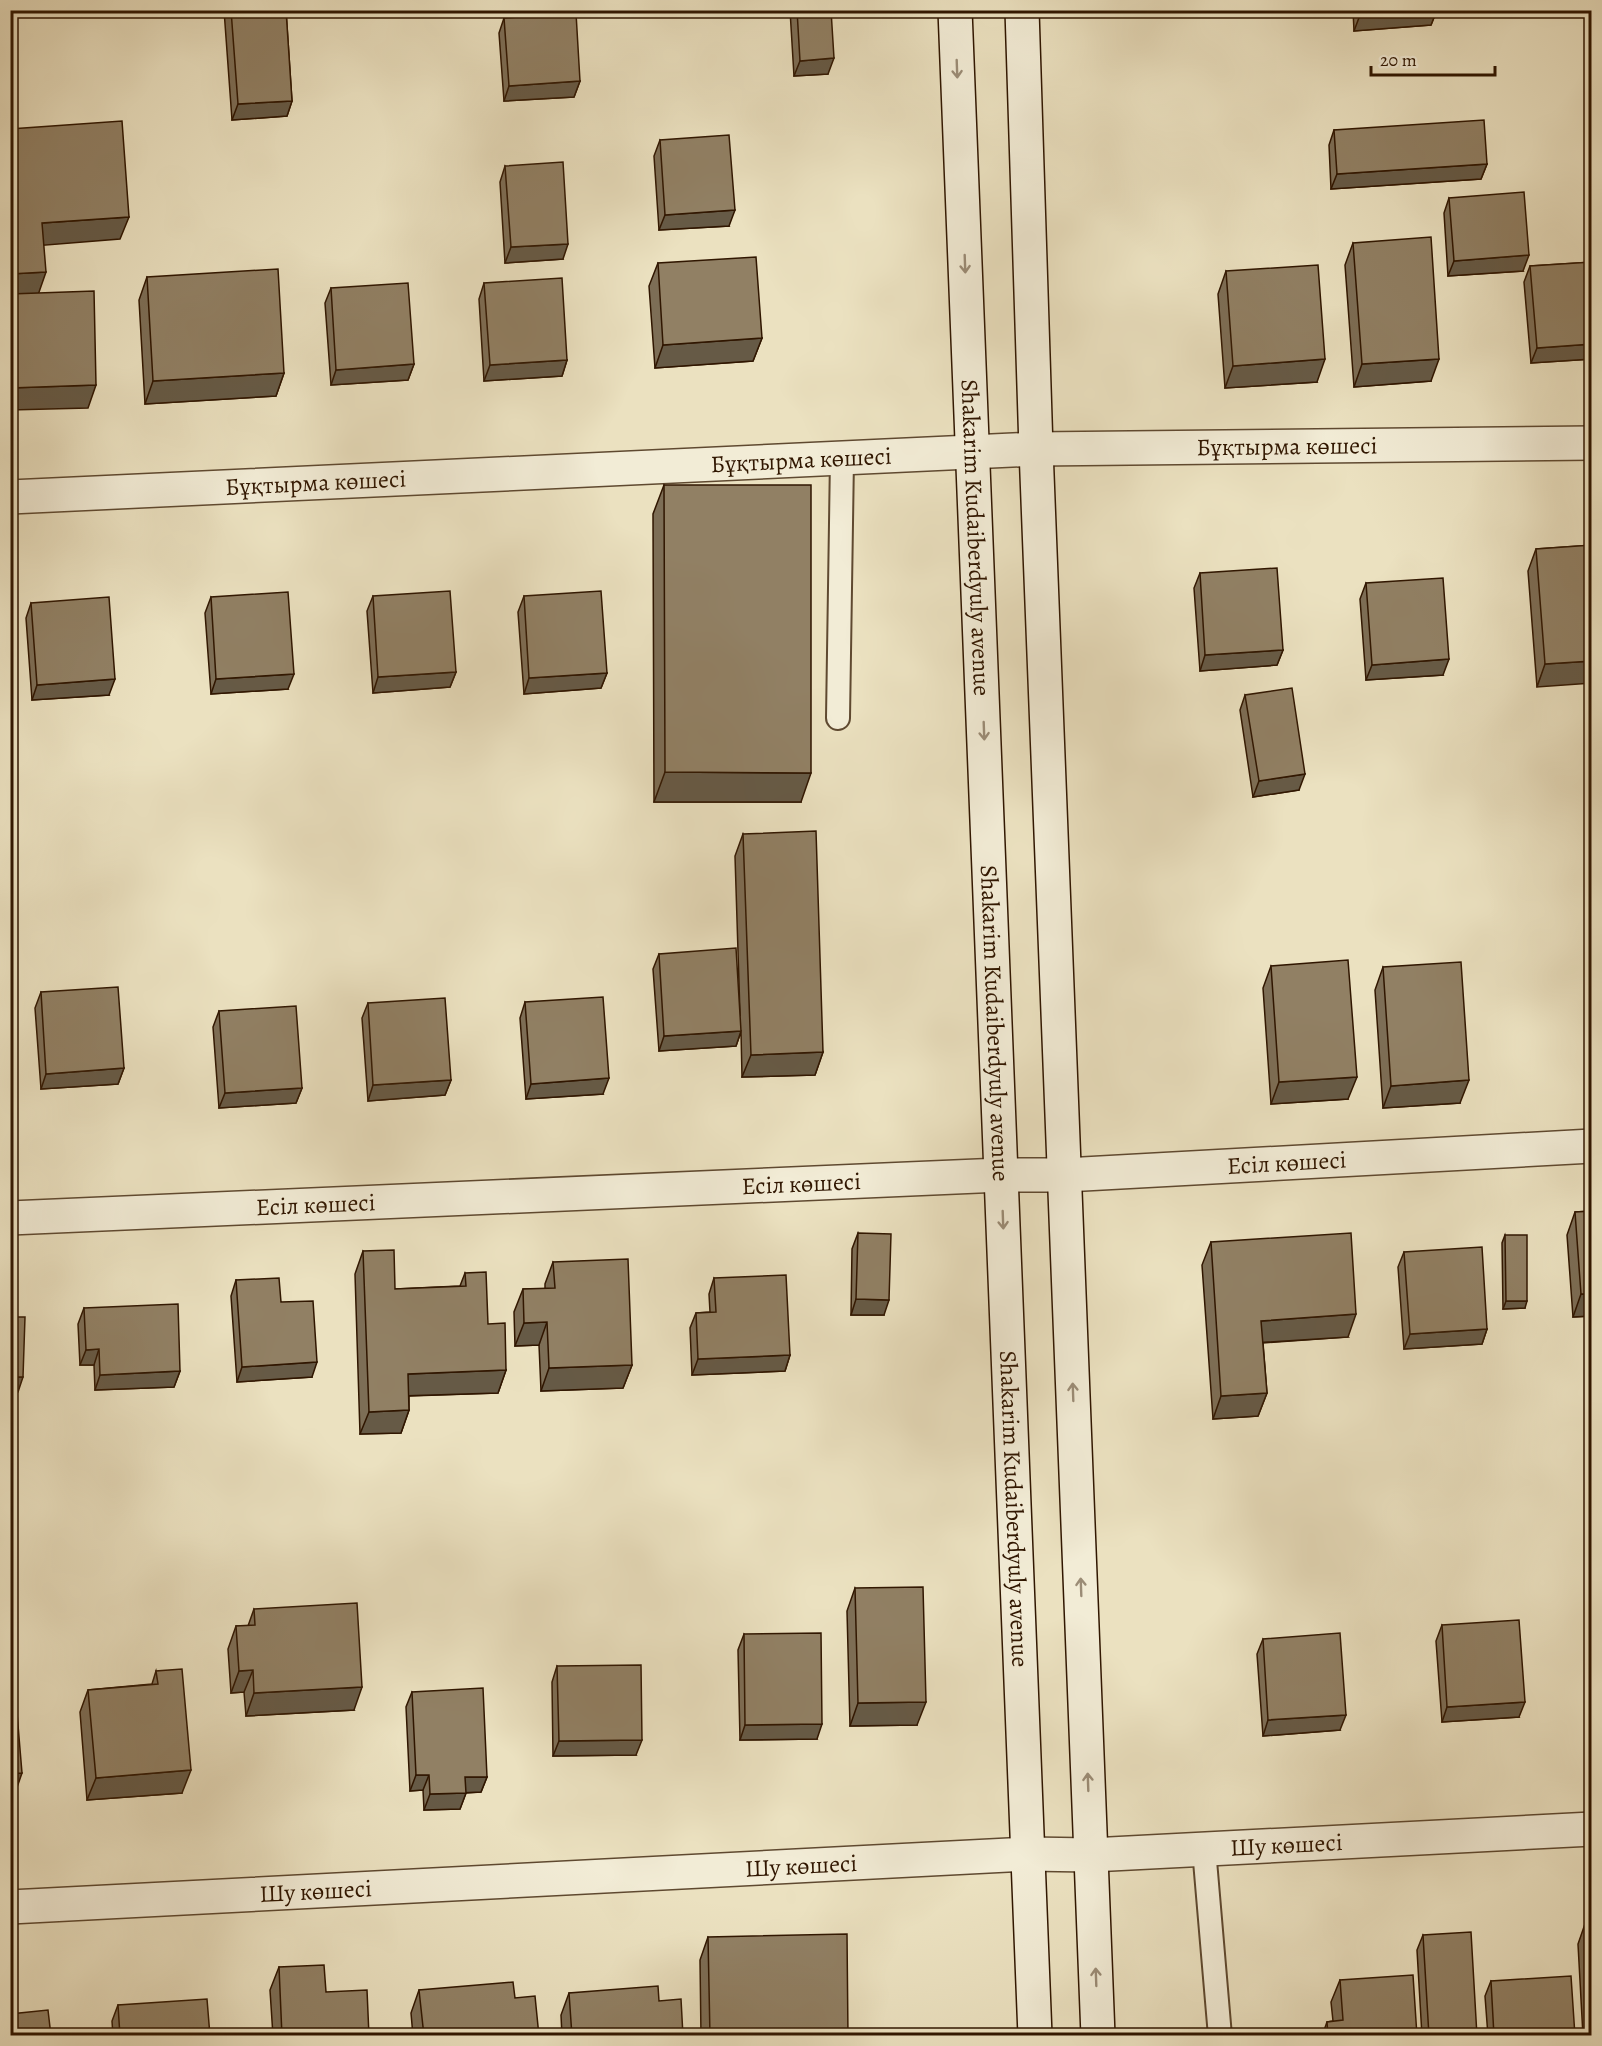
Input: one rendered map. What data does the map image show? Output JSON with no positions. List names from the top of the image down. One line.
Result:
{"streets":{"street":["Бұқтырма көшесі","Shakarim Kudaiberdyuly avenue","Есіл көшесі","Шу көшесі"]},"crossings":[["Бұқтырма көшесі","Shakarim Kudaiberdyuly avenue"],["Shakarim Kudaiberdyuly avenue","Есіл көшесі"],["Shakarim Kudaiberdyuly avenue","Шу көшесі"]],"scale_bar":"20 m"}
